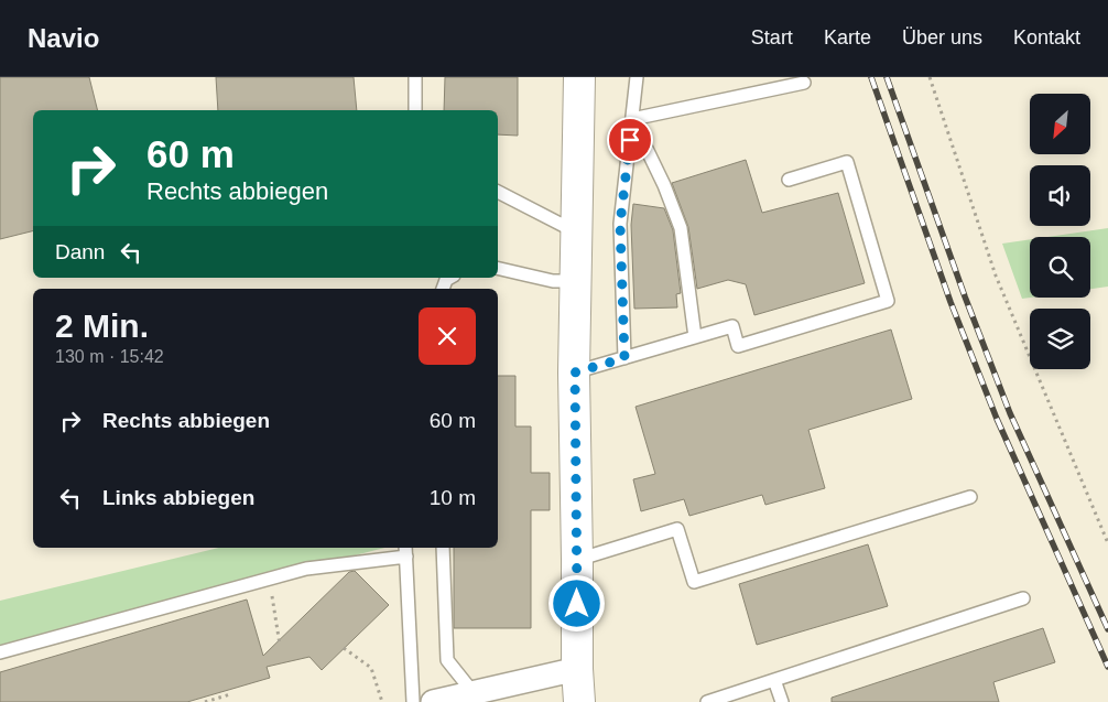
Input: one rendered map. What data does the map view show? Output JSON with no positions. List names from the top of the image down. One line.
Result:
{"north":"bottom left","page":{"header":"Navio","nav":["Start","Karte","Über uns","Kontakt"],"turn":["60 m","Rechts abbiegen"],"then":"Dann","heading":["2 Min.","130 m · 15:42"],"list":[{"name":"Rechts abbiegen","value":"60 m"},{"name":"Links abbiegen","value":"10 m"}]}}
